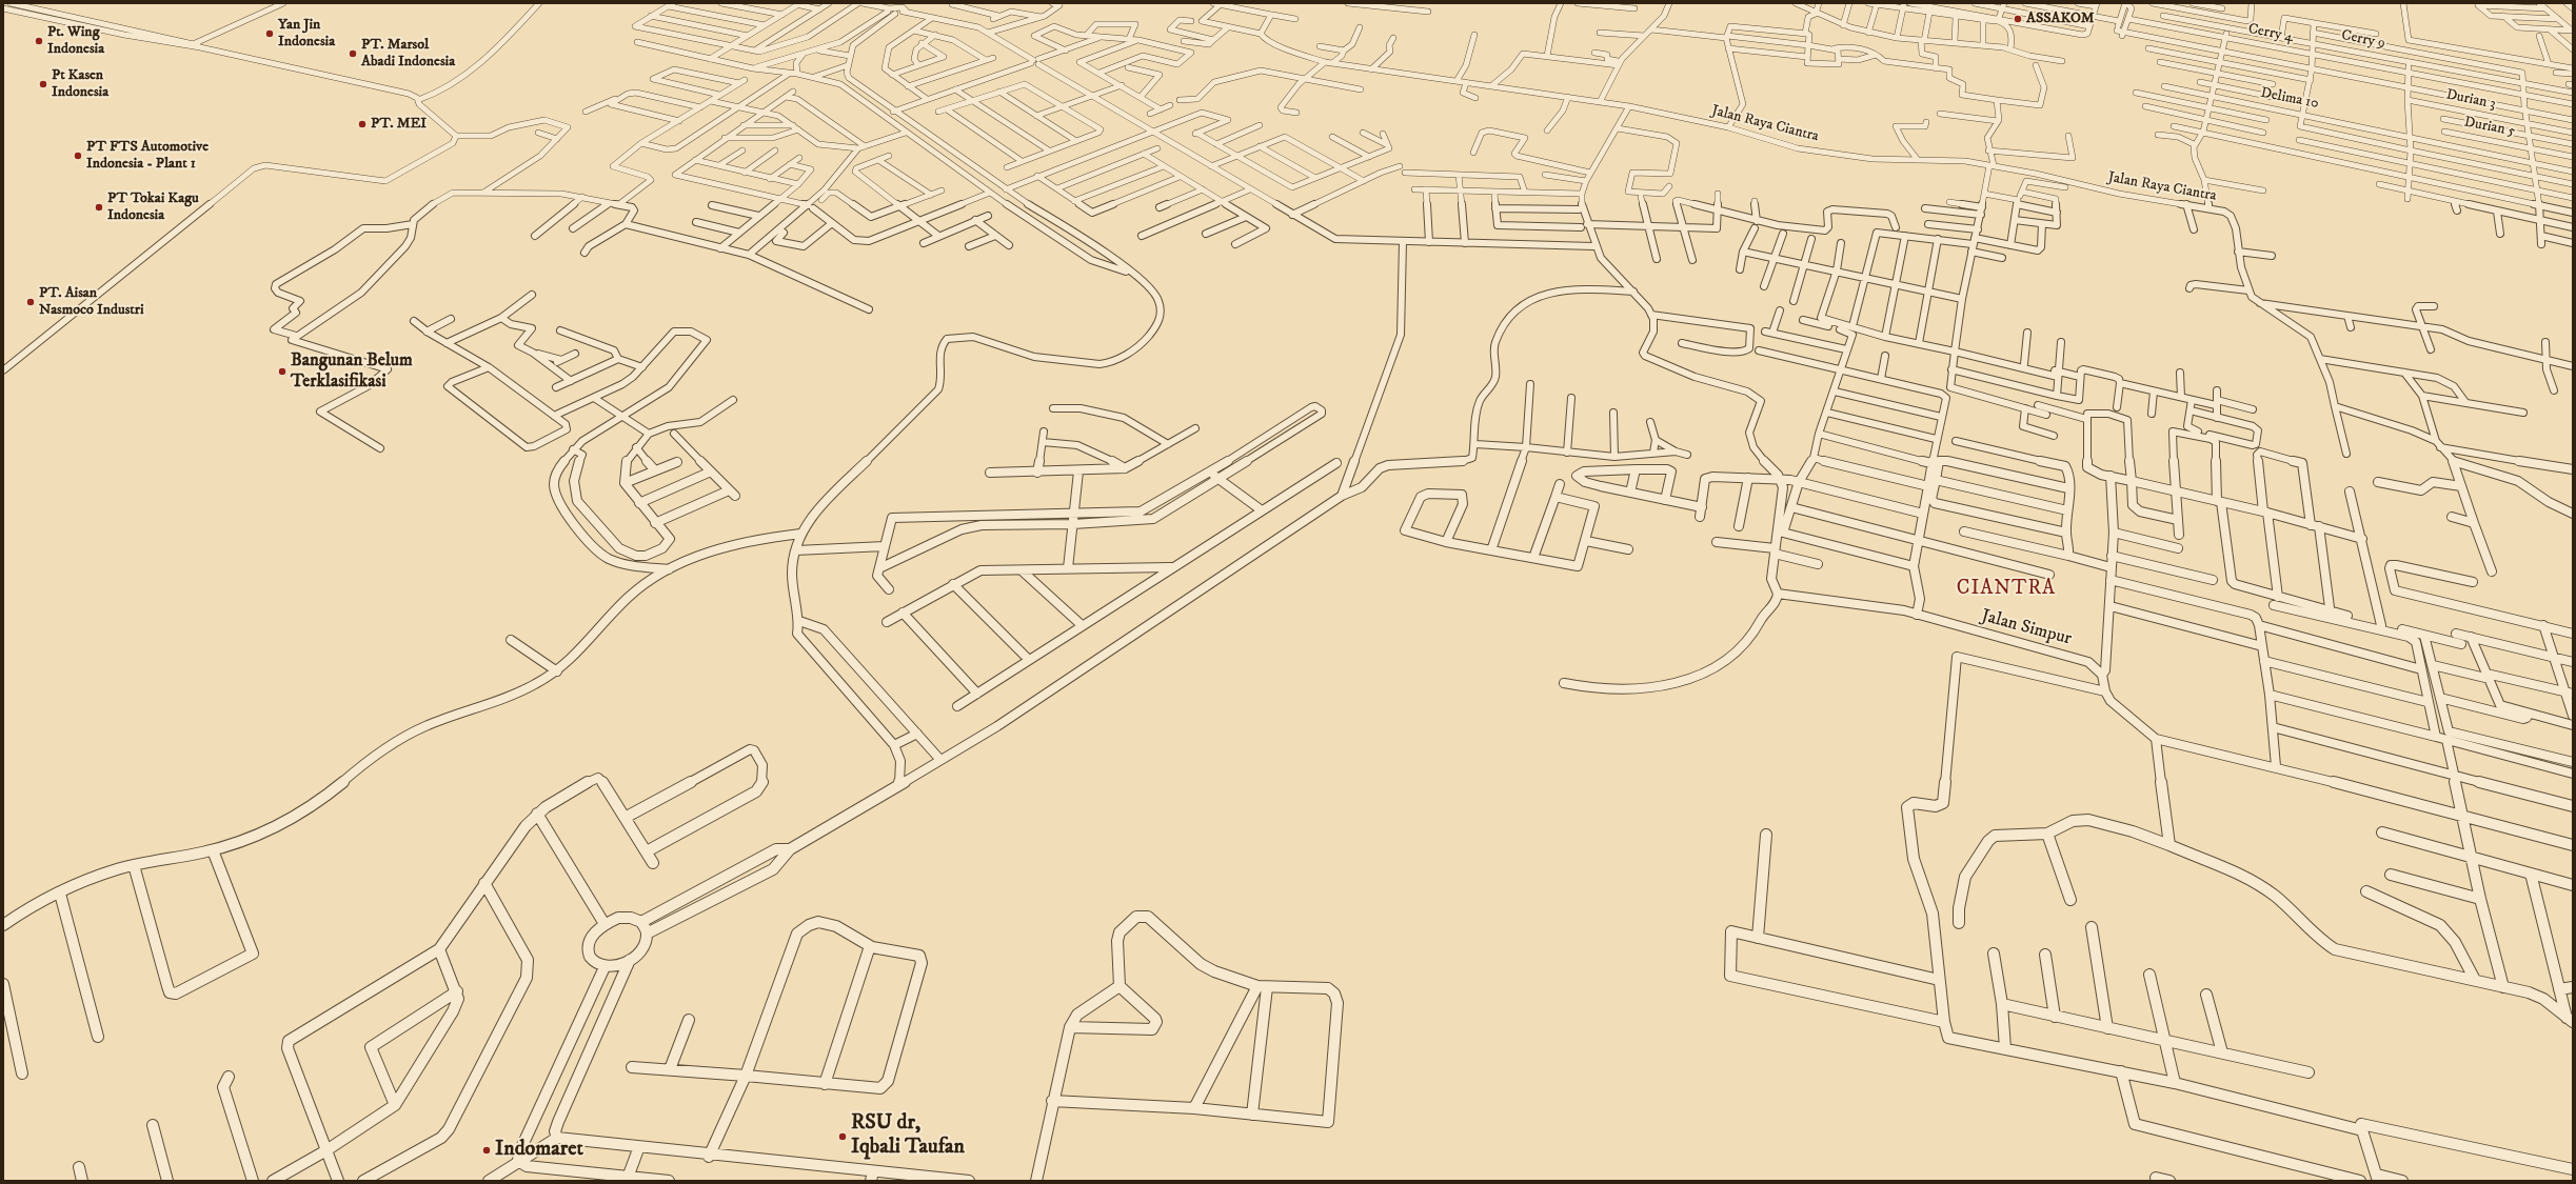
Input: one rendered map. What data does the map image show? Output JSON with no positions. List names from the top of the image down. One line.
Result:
{"streets":{"street":["Cerry 4","Cerry 9","Delima 10","Durian 3","Jalan Raya Ciantra","Durian 5","Jalan Simpur"]},"districts":["CIANTRA"],"places":["ASSAKOM","Yan Jin Indonesia","Pt. Wing Indonesia","PT. Marsol Abadi Indonesia","Pt Kasen Indonesia","PT. MEI","PT FTS Automotive Indonesia - Plant 1","PT Tokai Kagu Indonesia","PT. Aisan Nasmoco Industri","Bangunan Belum Terklasifikasi","RSU dr, Iqbali Taufan","Indomaret"]}
